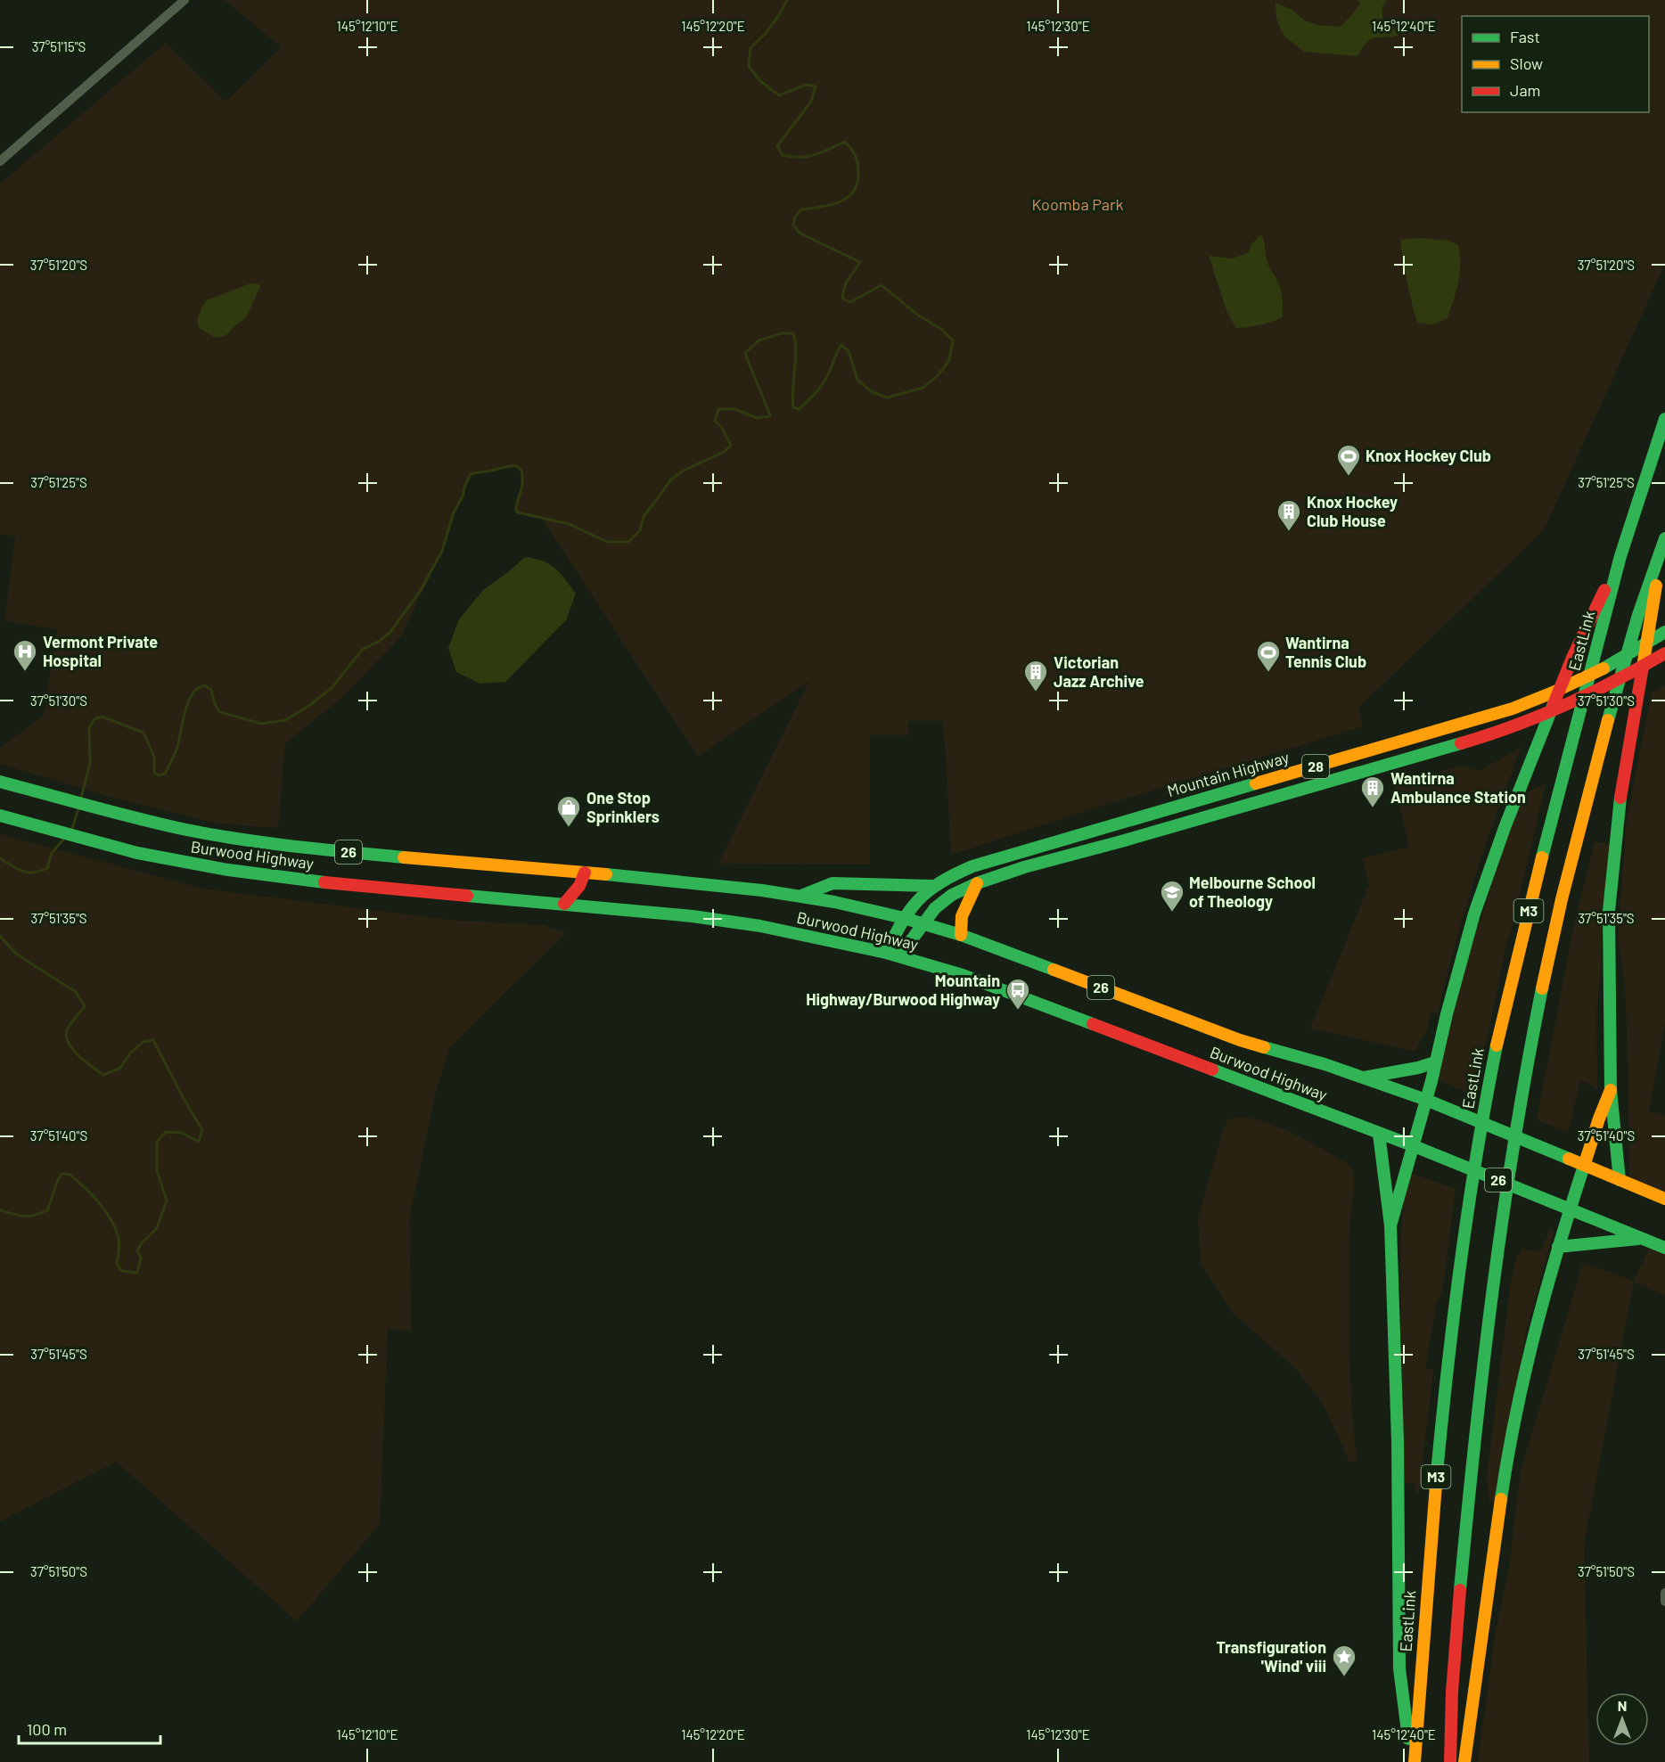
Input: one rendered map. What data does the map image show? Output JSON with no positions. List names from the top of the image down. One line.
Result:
{"streets":{"main road":["EastLink","28","Mountain Highway","26","Burwood Highway","M3"]},"crossings":[["28","Burwood Highway"],["Mountain Highway","Burwood Highway"]],"parks":["Koomba Park"],"places":{"sports":["Knox Hockey Club","Wantirna Tennis Club"],"building":["Knox Hockey Club House","Victorian Jazz Archive","Wantirna Ambulance Station"],"hospital":["Vermont Private Hospital"],"shop":["One Stop Sprinklers"],"school or university":["Melbourne School of Theology"],"bus stop":["Mountain Highway/Burwood Highway"],"place":["Transfiguration 'Wind' viii"]},"legend":["Fast","Slow","Jam"],"scale_bar":"100 m","north":"top","coordinates":["145°12'10\"E","145°12'20\"E","145°12'30\"E","145°12'40\"E","37°51'15\"S","37°51'20\"S","37°51'25\"S","37°51'30\"S","37°51'35\"S","37°51'40\"S","37°51'45\"S","37°51'50\"S"]}
